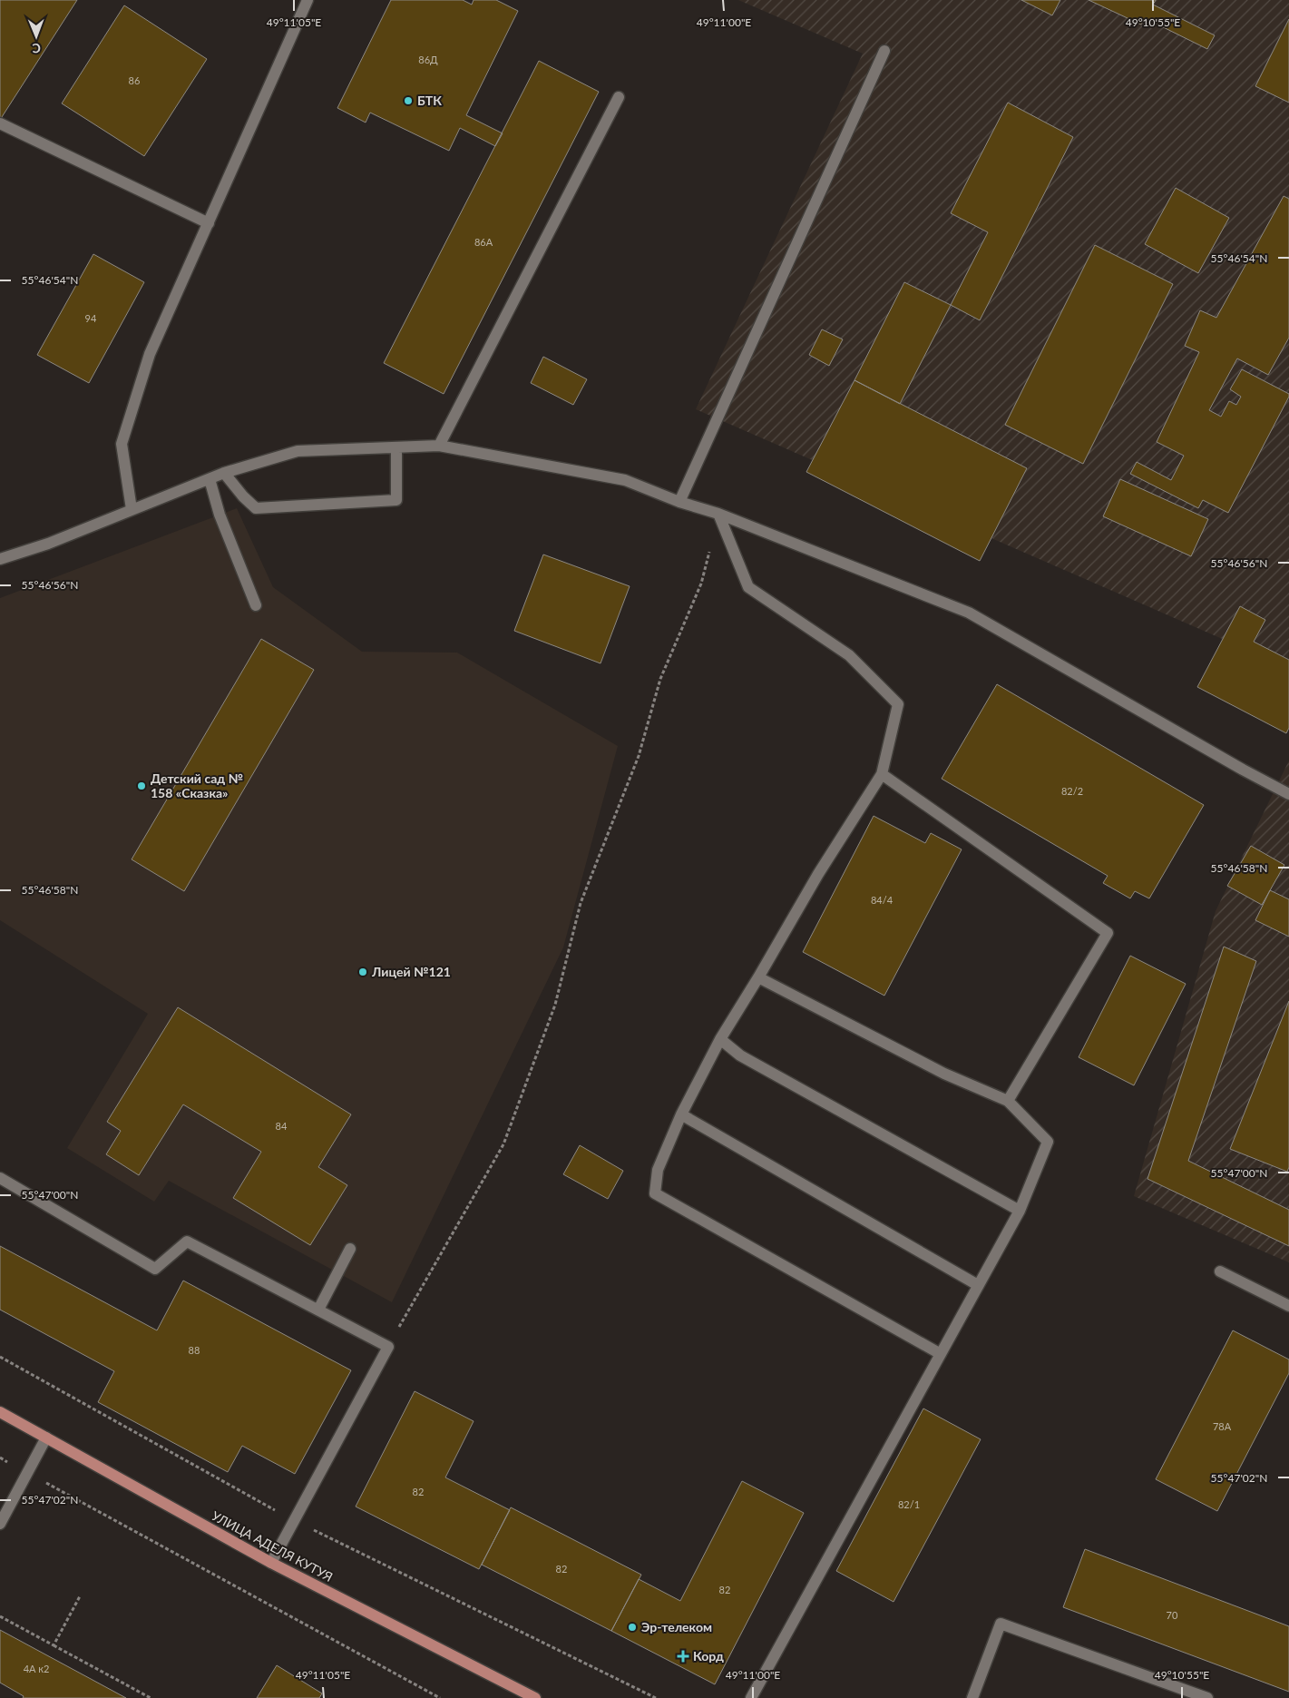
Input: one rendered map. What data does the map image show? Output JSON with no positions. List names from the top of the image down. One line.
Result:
{"streets":{"main road":["УЛИЦА АДЕЛЯ КУТУЯ"]},"places":{"other":["БТК","Детский сад № 158 «Сказка»","Лицей №121","Эр-телеком"],"health":["Корд"]},"house_numbers":["86Д","86","86А","94","82/2","84/4","84","88","78А","82","82/1","82","82","70","4А к2"],"north":"bottom","coordinates":["49°11'05\"E","49°11'00\"E","49°10'55\"E","55°46'54\"N","55°46'56\"N","55°46'58\"N","55°47'00\"N","55°47'02\"N"]}
